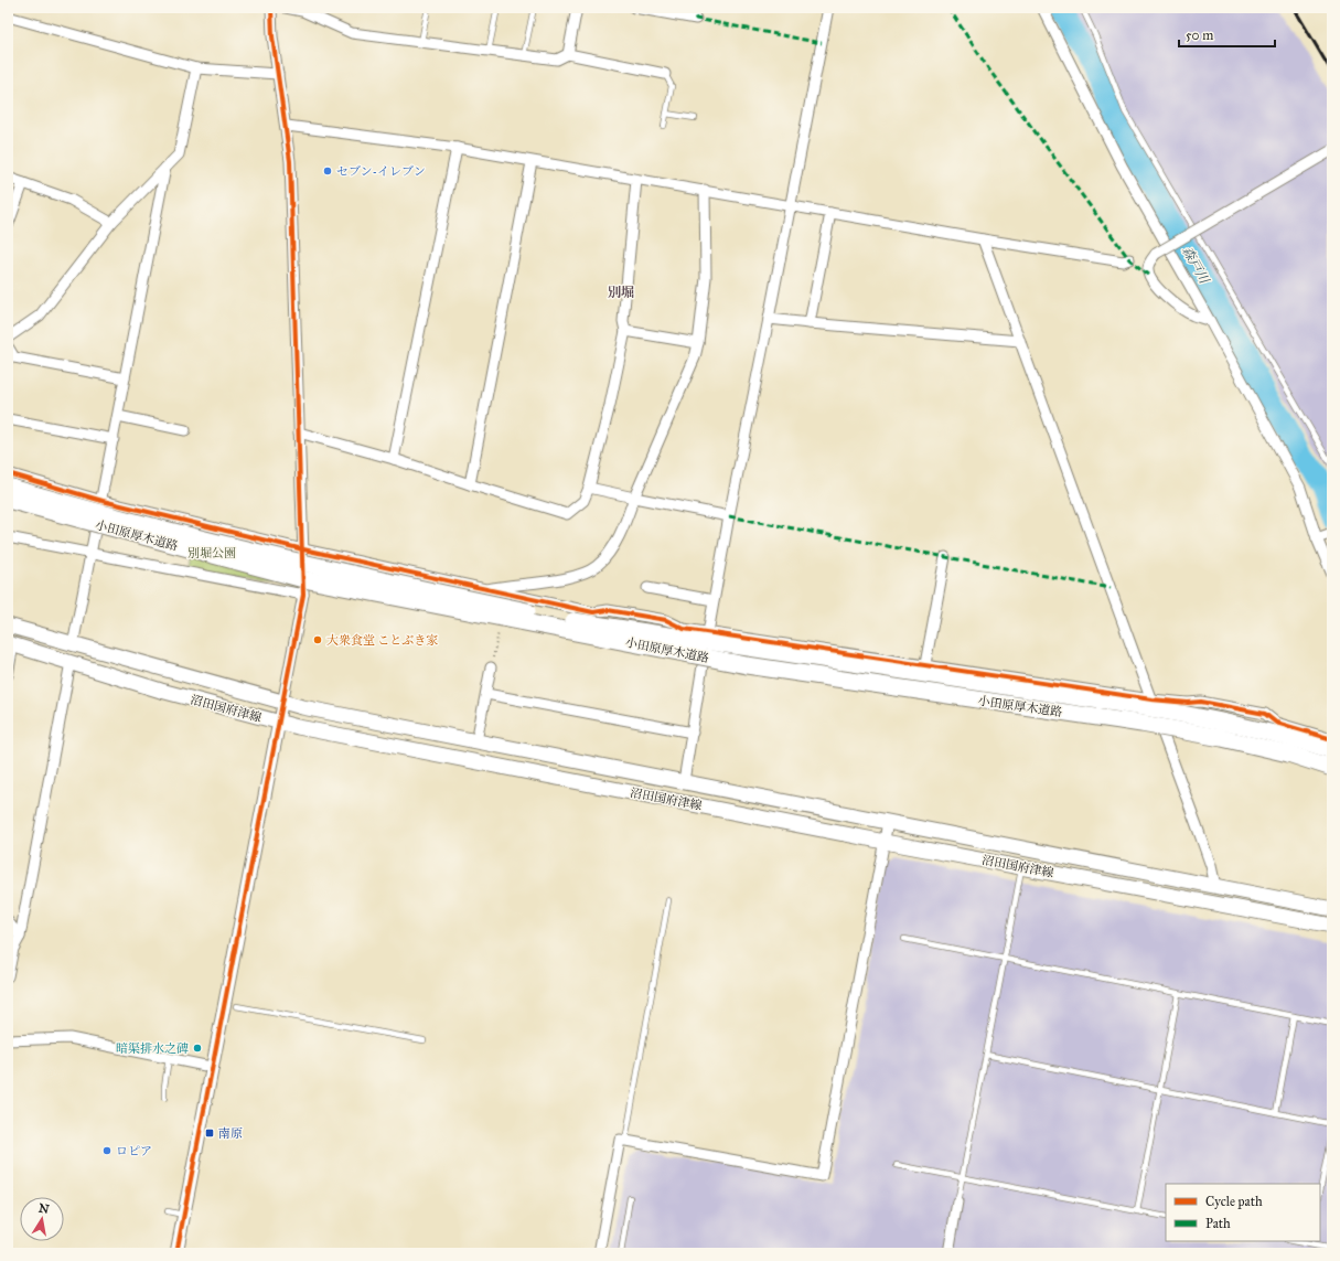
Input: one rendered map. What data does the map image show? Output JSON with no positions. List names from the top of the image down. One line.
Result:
{"streets":{"highway":["小田原厚木道路"],"main road":["沼田国府津線"]},"districts":["別堀"],"water":["森戸川"],"parks":["別堀公園"],"places":{"other":["セブン-イレブン","大衆食堂 ことぶき家","暗渠排水之碑","ロピア"],"transit":["南原"]},"legend":["Cycle path","Path"],"scale_bar":"50 m","north":"top"}
